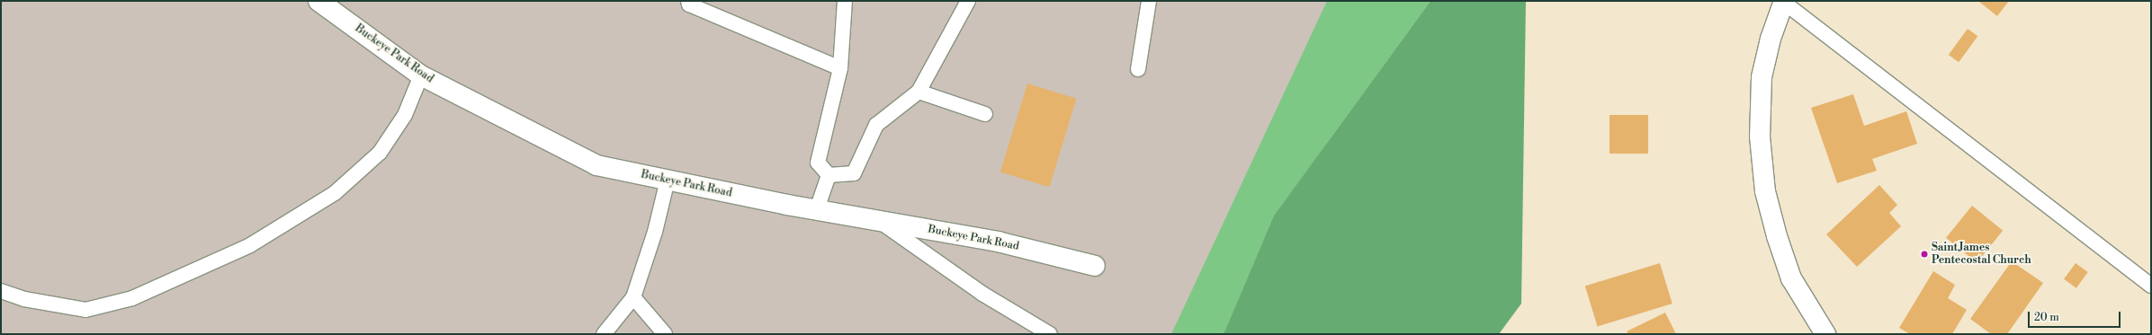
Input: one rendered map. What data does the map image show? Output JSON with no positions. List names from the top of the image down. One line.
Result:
{"streets":{"street":["Buckeye Park Road"]},"places":["Saint James Pentecostal Church"],"scale_bar":"20 m"}
